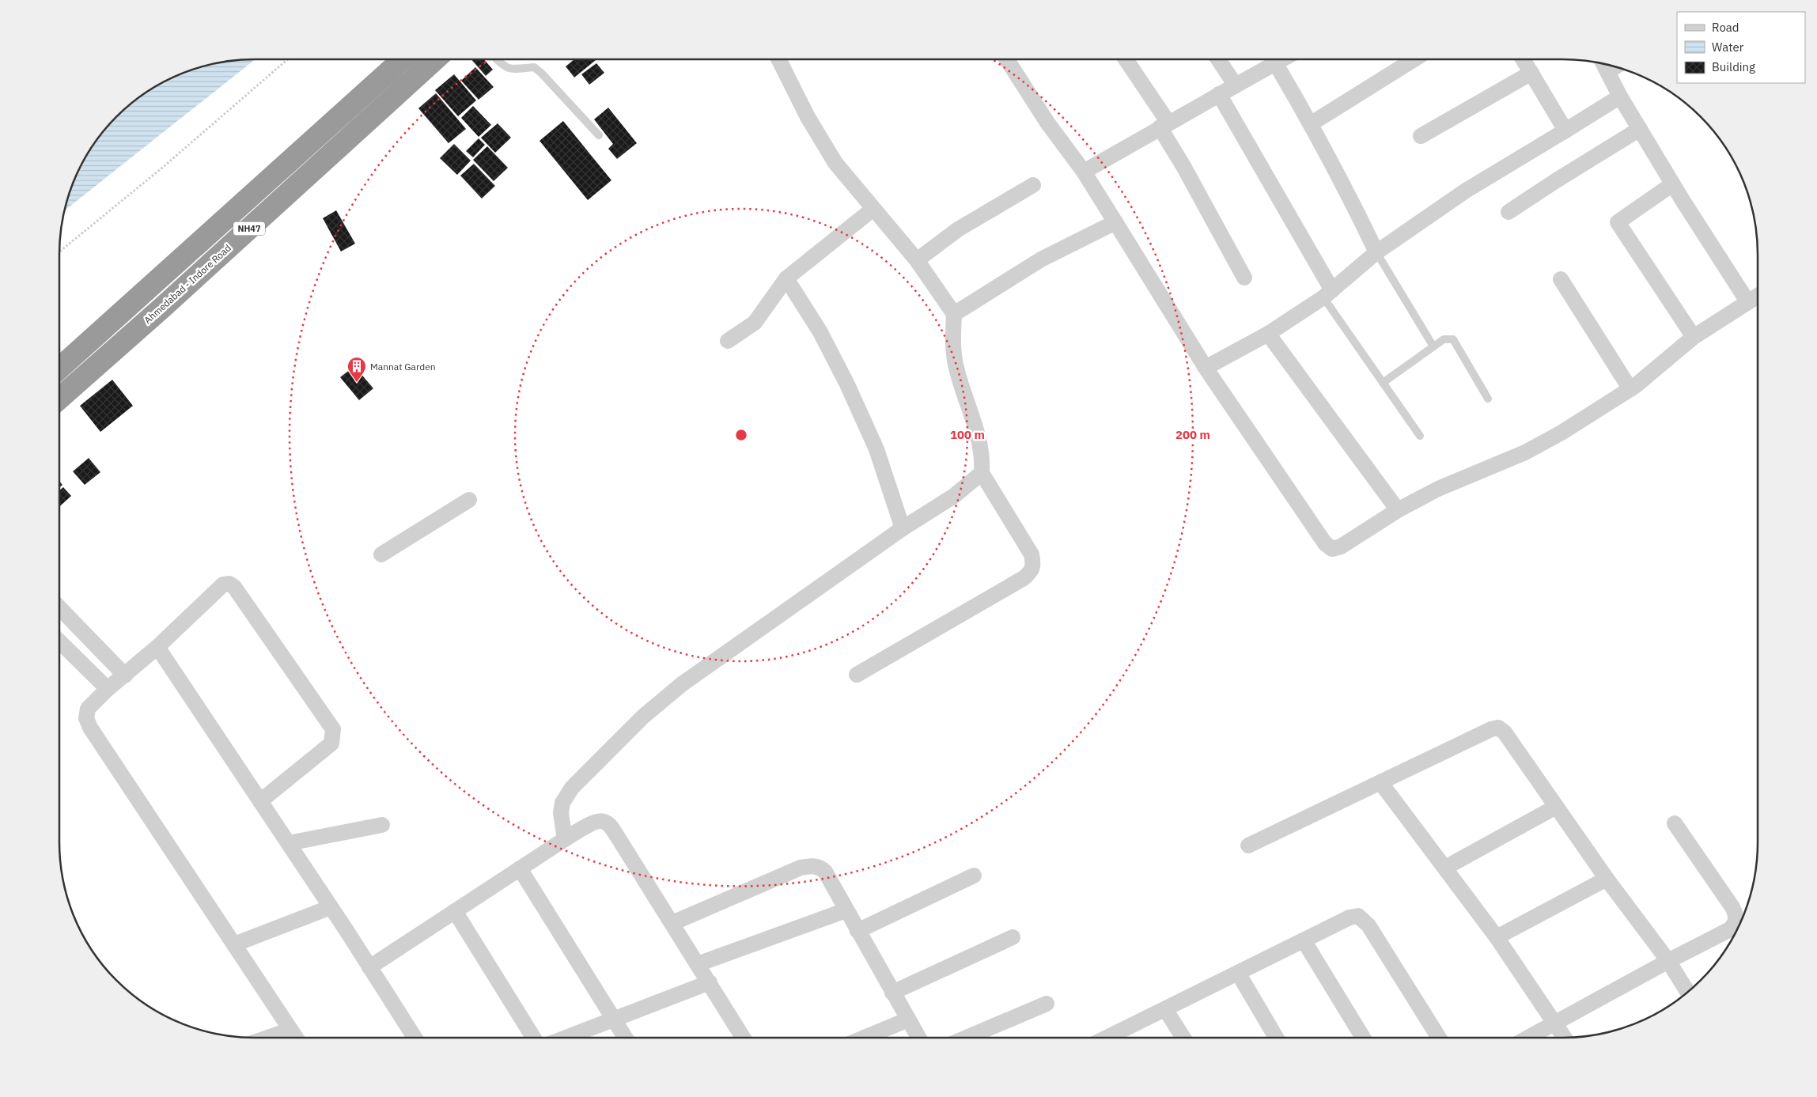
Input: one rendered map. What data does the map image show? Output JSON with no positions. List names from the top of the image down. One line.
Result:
{"streets":{"highway":["NH47","Ahmedabad - Indore Road"]},"places":{"building":["Mannat Garden"]},"legend":["Road","Water","Building"],"rings":["100 m","200 m"]}
